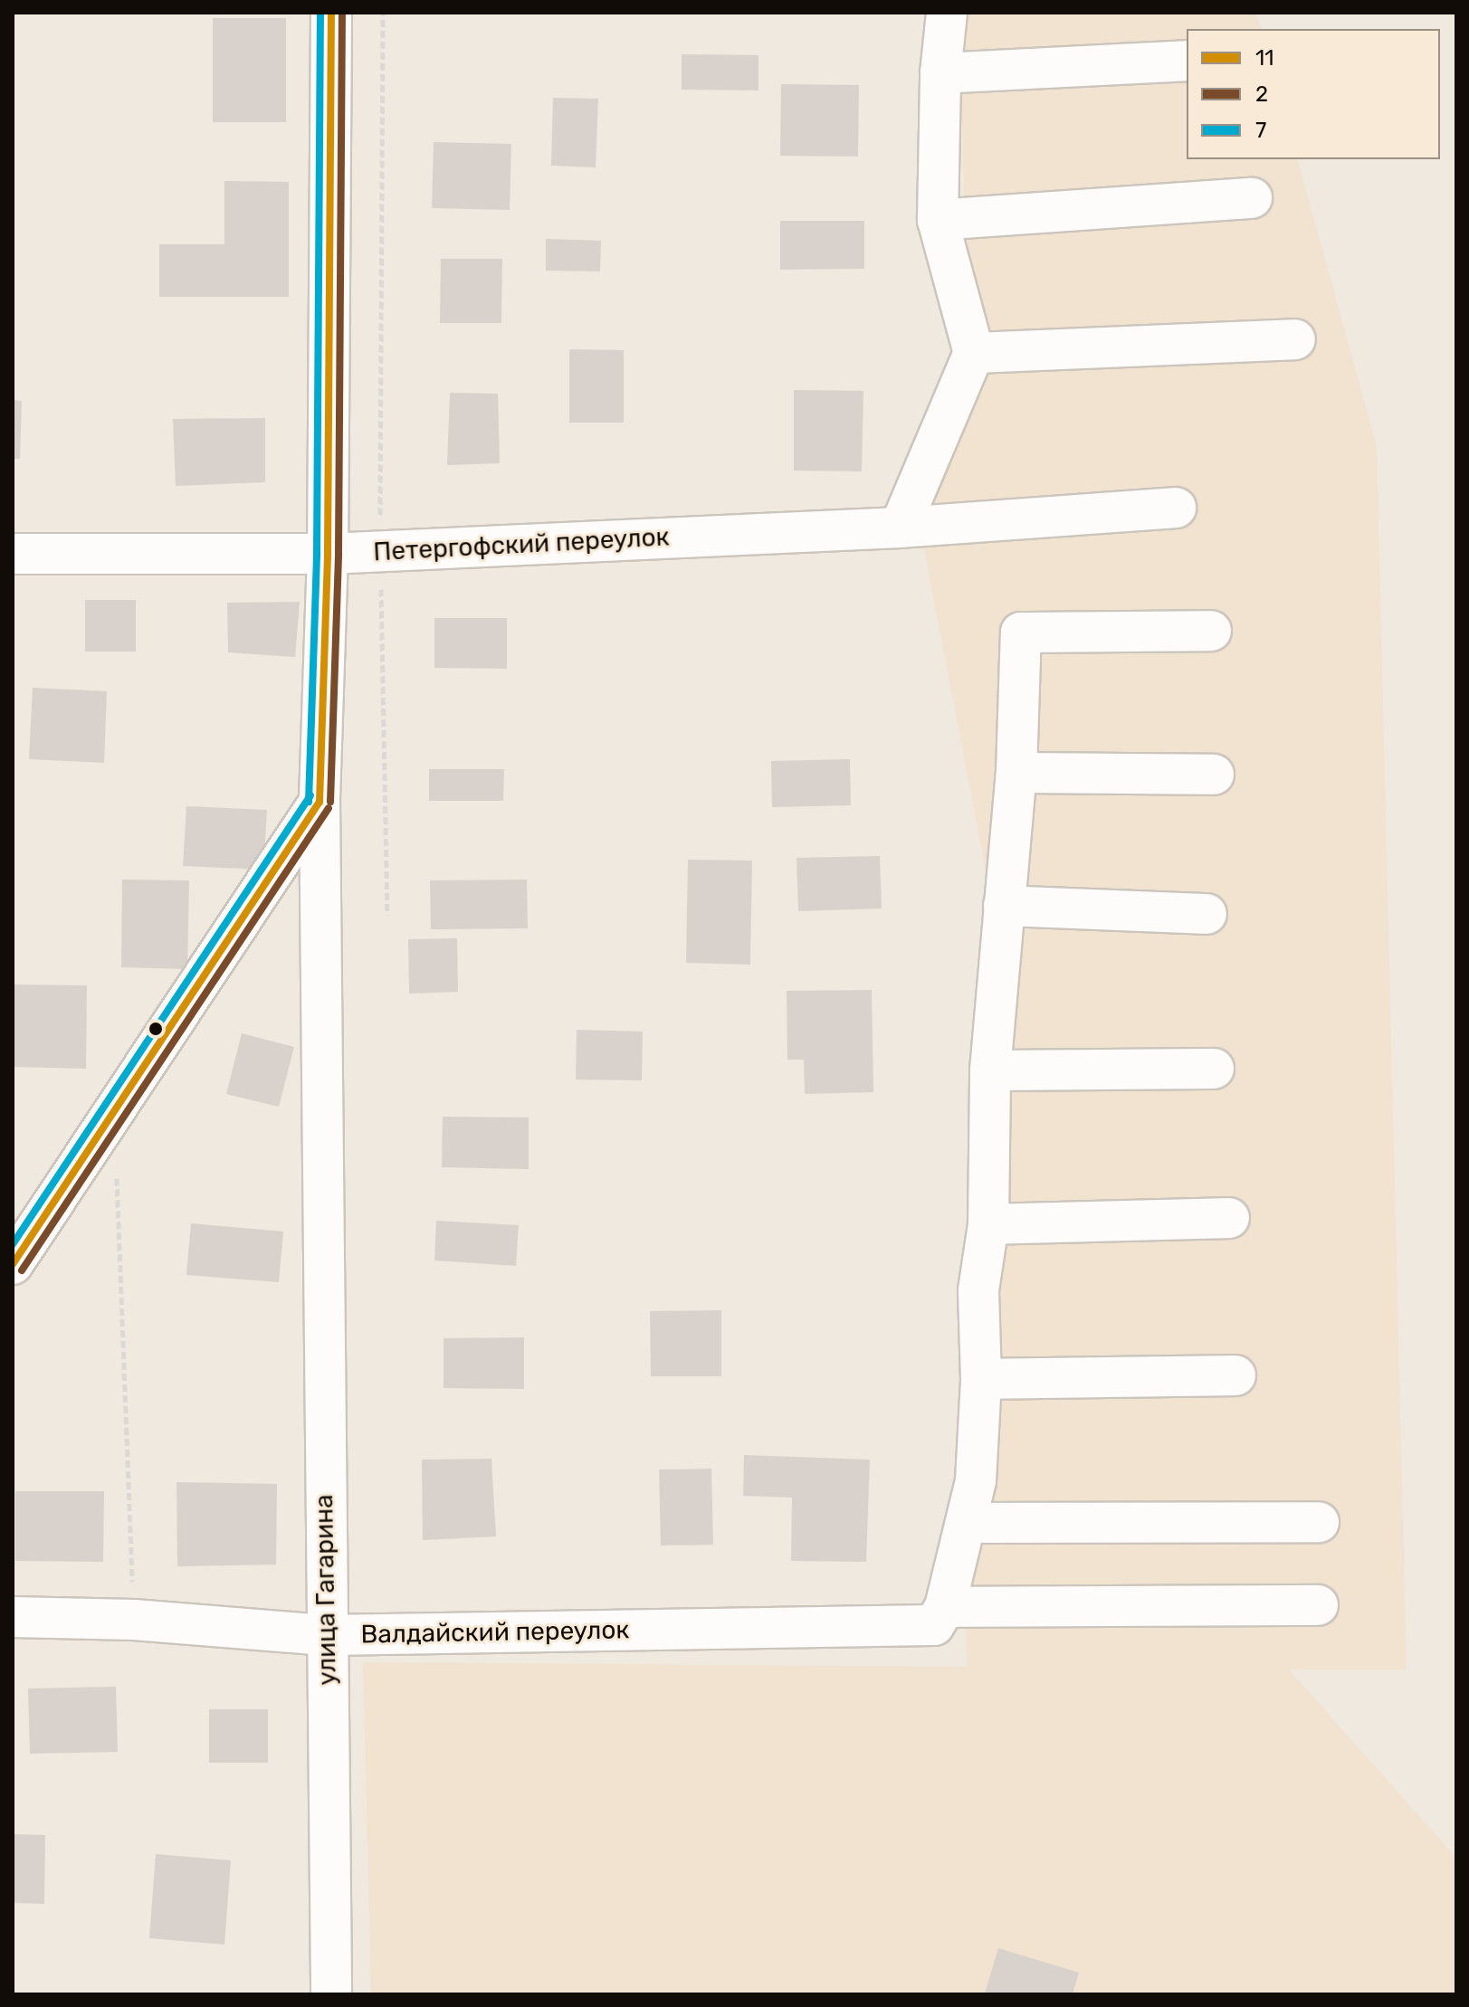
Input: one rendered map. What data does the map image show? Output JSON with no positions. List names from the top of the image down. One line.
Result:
{"streets":{"street":["Петергофский переулок","улица Гагарина","Валдайский переулок"]},"crossings":[["Петергофский переулок","улица Гагарина"],["улица Гагарина","Валдайский переулок"]],"lines":["transit line 11","transit line 2","transit line 7"],"legend":["11","2","7"]}
